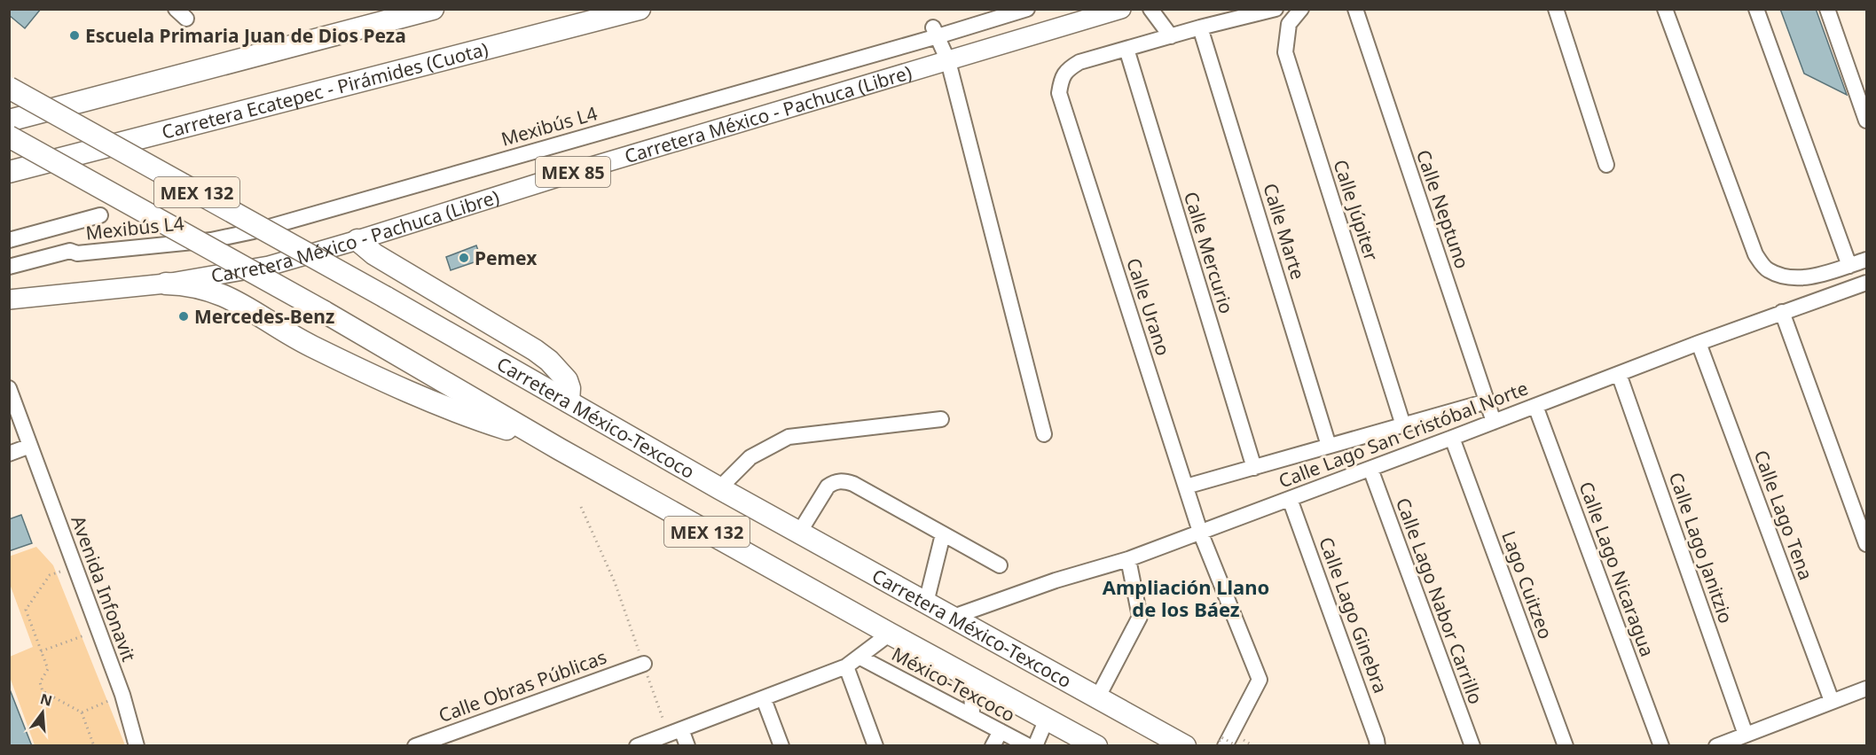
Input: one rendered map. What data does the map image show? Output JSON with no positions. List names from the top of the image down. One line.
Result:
{"streets":{"highway":["Carretera Ecatepec - Pirámides (Cuota)","MEX 132","Carretera México-Texcoco"],"main road":["Carretera México - Pachuca (Libre)","MEX 85"],"street":["Mexibús L4","Calle Neptuno","Calle Júpiter","Calle Marte","Calle Mercurio","Calle Urano","Calle Lago San Cristóbal Norte","Calle Lago Tena","Calle Lago Janitzio","Calle Lago Nicaragua","Lago Cuitzeo","Avenida Infonavit","Calle Lago Nabor Carrillo","Calle Lago Ginebra","México-Texcoco","Calle Obras Públicas"]},"crossings":[["Calle Neptuno","Calle Lago San Cristóbal Norte"],["Calle Júpiter","Calle Lago San Cristóbal Norte"],["Calle Marte","Calle Lago San Cristóbal Norte"],["Calle Mercurio","Calle Urano"],["Calle Mercurio","Calle Lago San Cristóbal Norte"],["Calle Urano","Calle Lago San Cristóbal Norte"],["Carretera México-Texcoco","Calle Lago San Cristóbal Norte"],["Calle Lago San Cristóbal Norte","Calle Lago Tena"],["Calle Lago San Cristóbal Norte","Calle Lago Janitzio"],["Calle Lago San Cristóbal Norte","Calle Lago Nicaragua"],["Calle Lago San Cristóbal Norte","Lago Cuitzeo"],["Calle Lago San Cristóbal Norte","Calle Lago Nabor Carrillo"],["Calle Lago San Cristóbal Norte","Calle Lago Ginebra"]],"districts":["Ampliación Llano de los Báez"],"places":["Escuela Primaria Juan de Dios Peza","Pemex","Mercedes-Benz"],"north":"top"}
